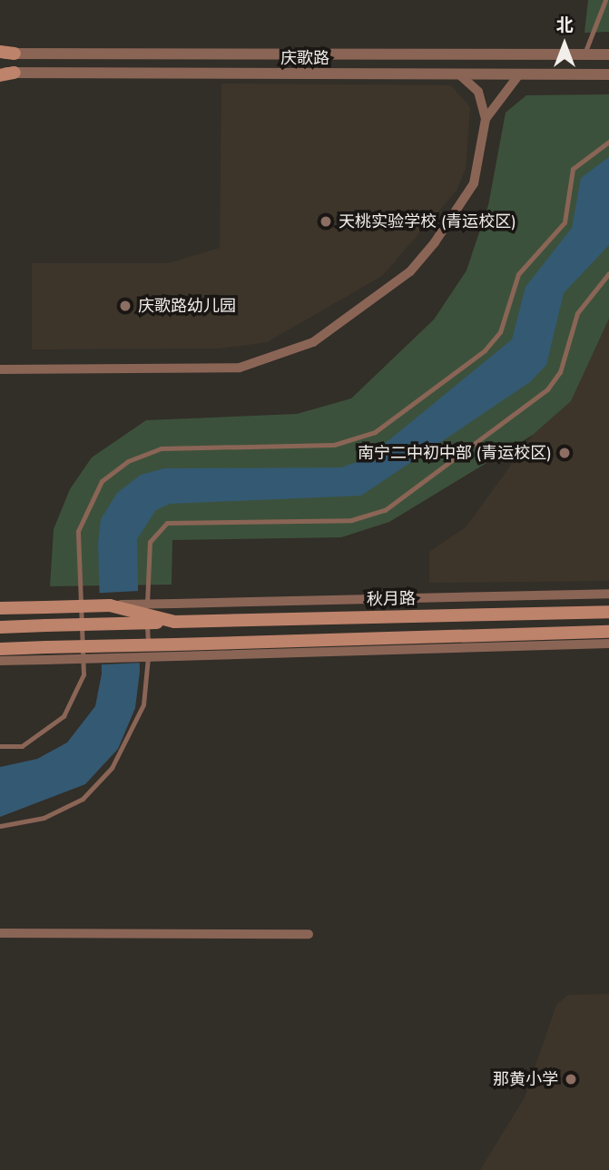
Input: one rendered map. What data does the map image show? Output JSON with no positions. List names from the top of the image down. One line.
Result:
{"streets":{"main road":["秋月路"],"street":["庆歌路"]},"places":["天桃实验学校 (青运校区)","庆歌路幼儿园","南宁二中初中部 (青运校区)","那黄小学"],"north":"top"}
